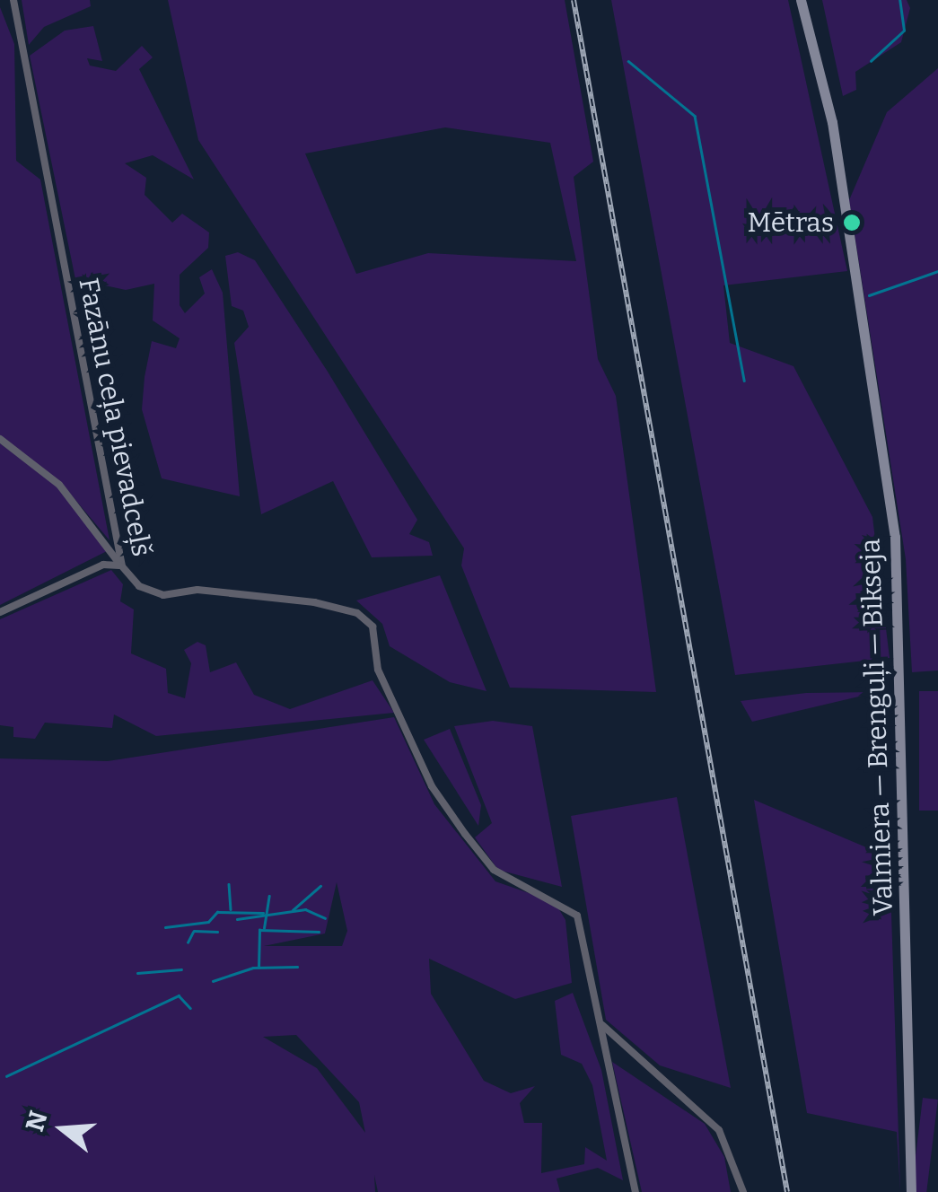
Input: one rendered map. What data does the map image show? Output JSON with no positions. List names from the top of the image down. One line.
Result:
{"streets":{"main road":["Valmiera — Brenguļi — Bikseja"],"street":["Fazānu ceļa pievadceļš"]},"places":["Mētras"],"north":"left"}
